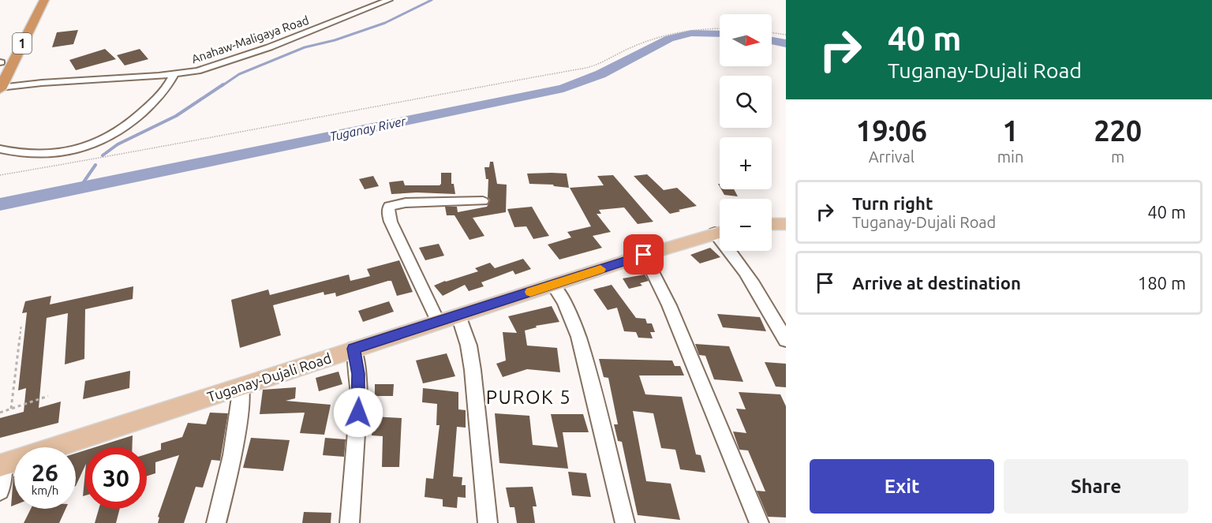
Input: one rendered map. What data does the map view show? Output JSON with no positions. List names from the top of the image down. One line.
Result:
{"streets":{"highway":["1"],"main road":["Tuganay-Dujali Road"],"street":["Anahaw-Maligaya Road"]},"crossings":[["Anahaw-Maligaya Road","1"]],"districts":["PUROK 5"],"water":["Tuganay River"],"north":"right","page":{"turn":["40 m","Tuganay-Dujali Road"],"map_buttons":["+","−"],"eta":["19:06","Arrival","1","min","220","m"],"list":[{"name":"Turn right","note":"Tuganay-Dujali Road","value":"40 m"},{"name":"Arrive at destination","value":"180 m"}],"speed":"26 km/h","limit":"30","buttons":["Exit","Share"]}}
